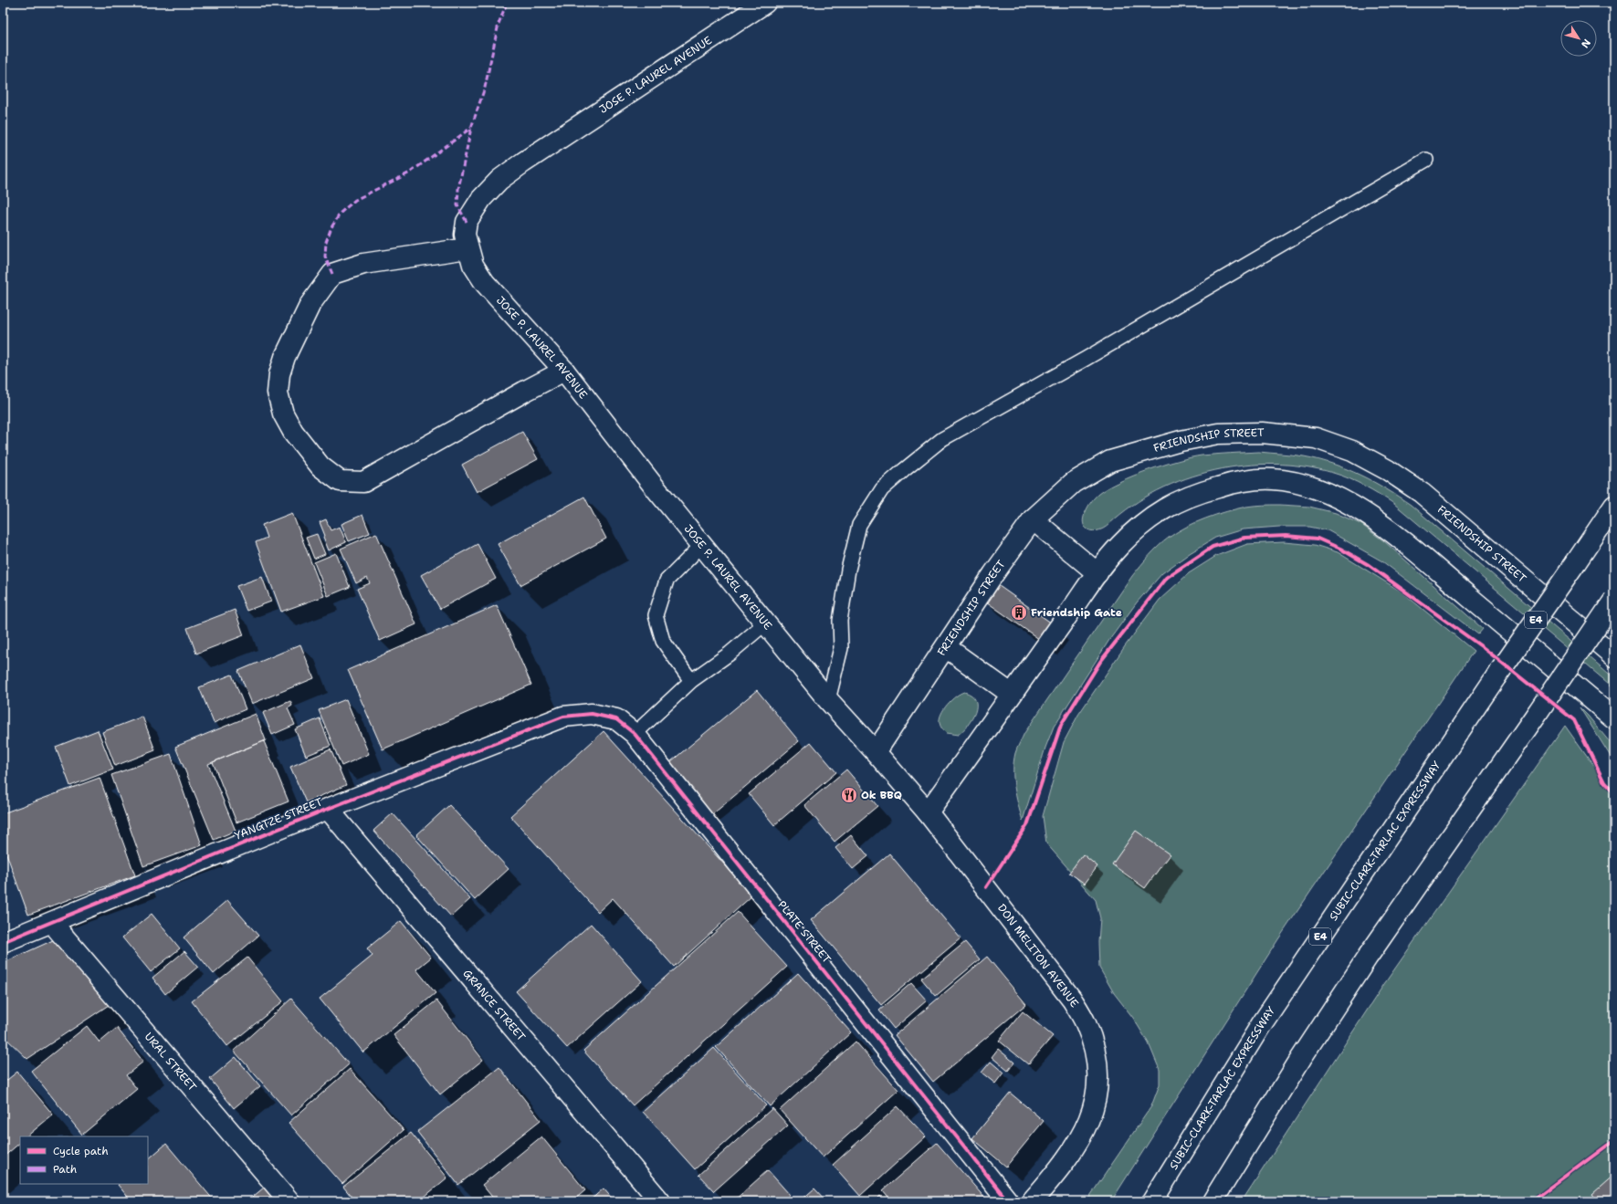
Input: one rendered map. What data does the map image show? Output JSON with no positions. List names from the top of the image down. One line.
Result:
{"streets":{"main road":["JOSE P. LAUREL AVENUE","FRIENDSHIP STREET","E4","YANGTZE STREET","SUBIC-CLARK-TARLAC EXPRESSWAY","PLATE STREET","DON MELITON AVENUE","GRANCE STREET","URAL STREET"]},"crossings":[["JOSE P. LAUREL AVENUE","FRIENDSHIP STREET"],["JOSE P. LAUREL AVENUE","DON MELITON AVENUE"],["FRIENDSHIP STREET","DON MELITON AVENUE"],["YANGTZE STREET","PLATE STREET"],["YANGTZE STREET","GRANCE STREET"],["YANGTZE STREET","URAL STREET"]],"places":{"building":["Friendship Gate"],"restaurant":["Ok BBQ"]},"legend":["Cycle path","Path"],"north":"bottom right"}
